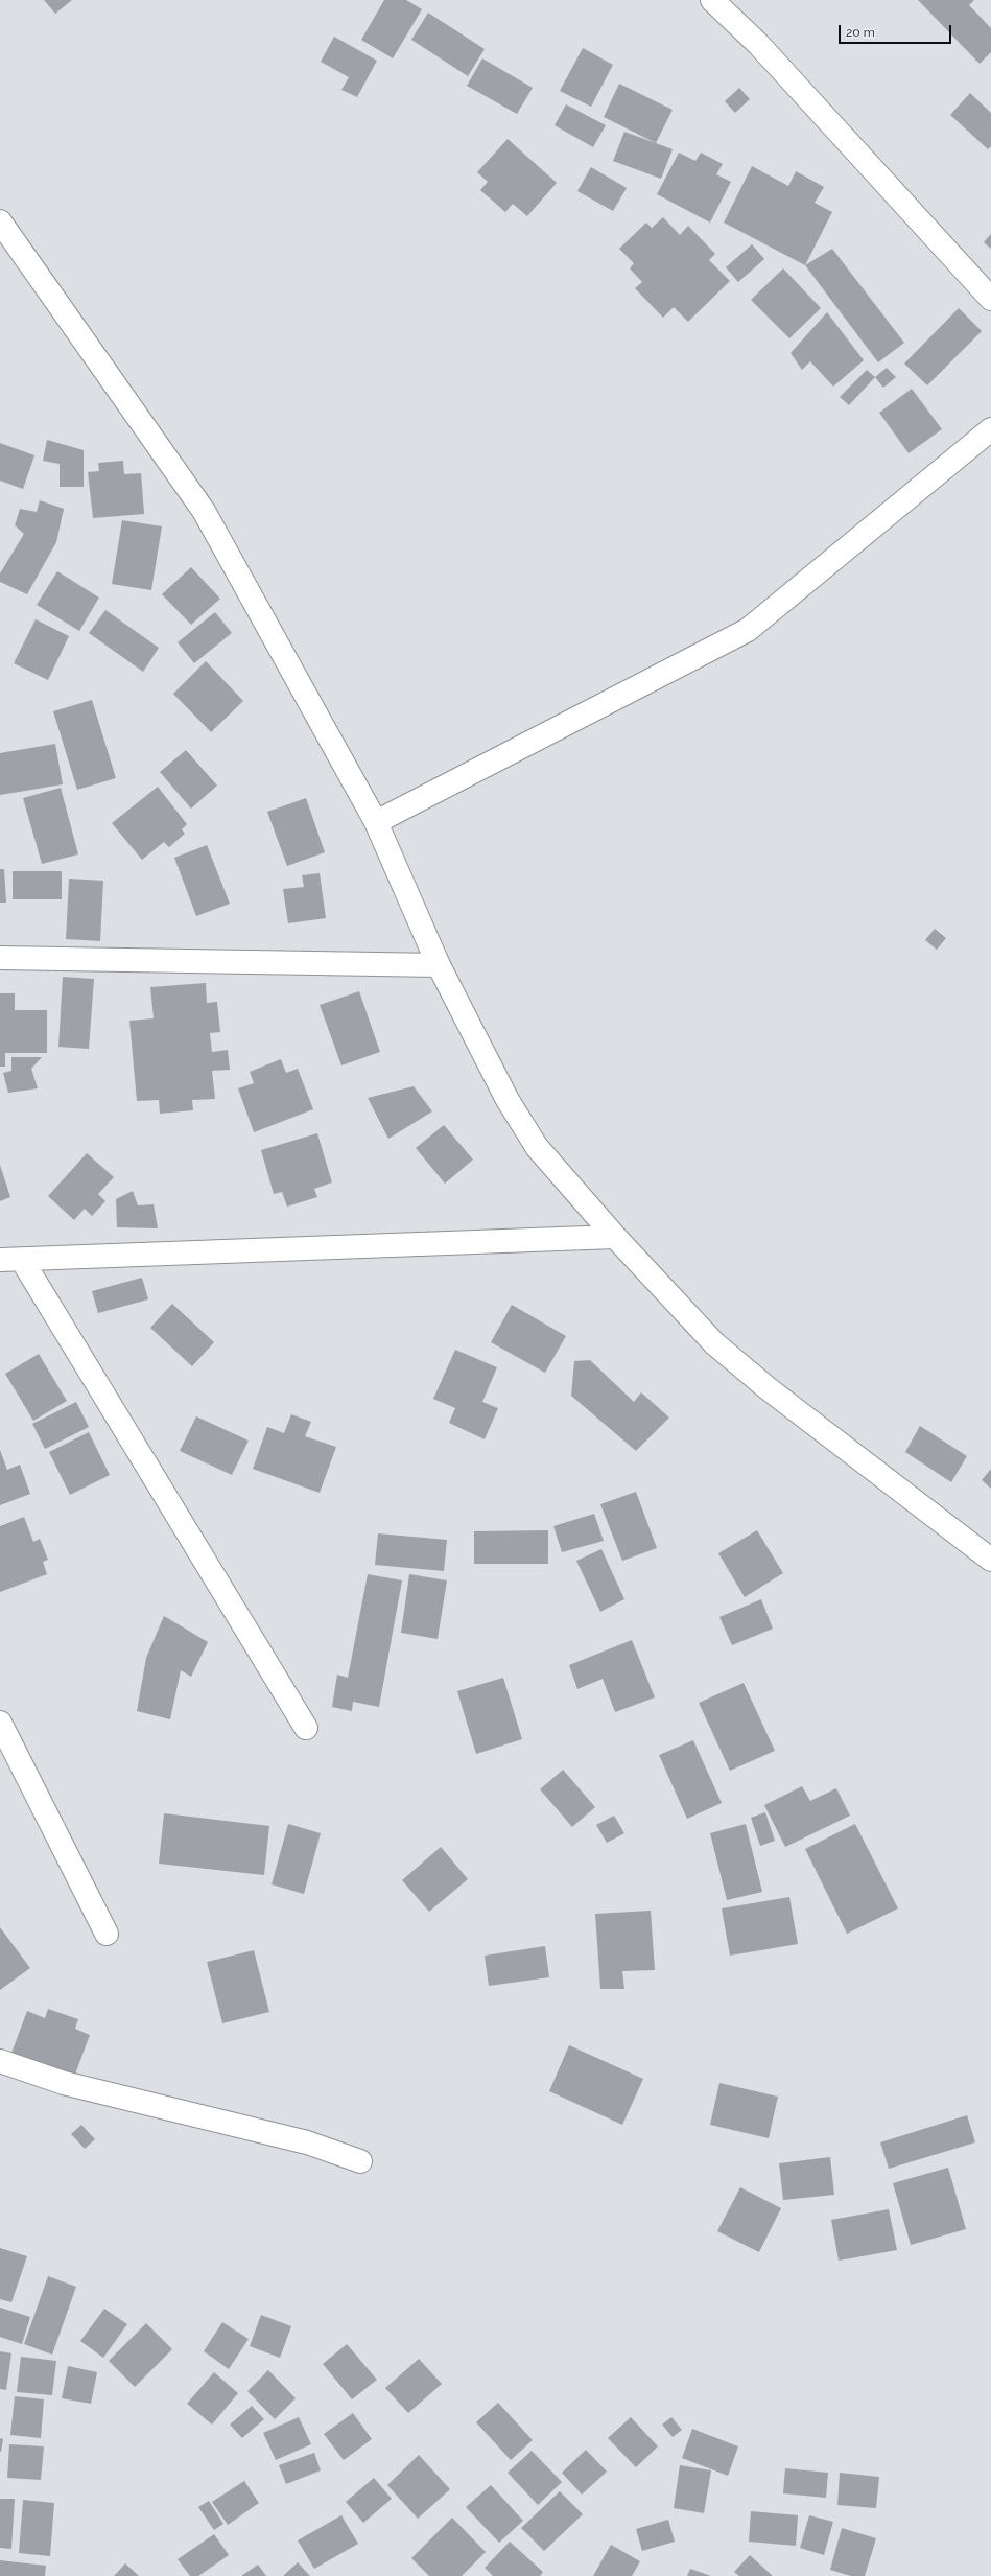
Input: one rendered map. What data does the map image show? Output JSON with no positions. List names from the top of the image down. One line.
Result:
{"scale_bar":"20 m"}
